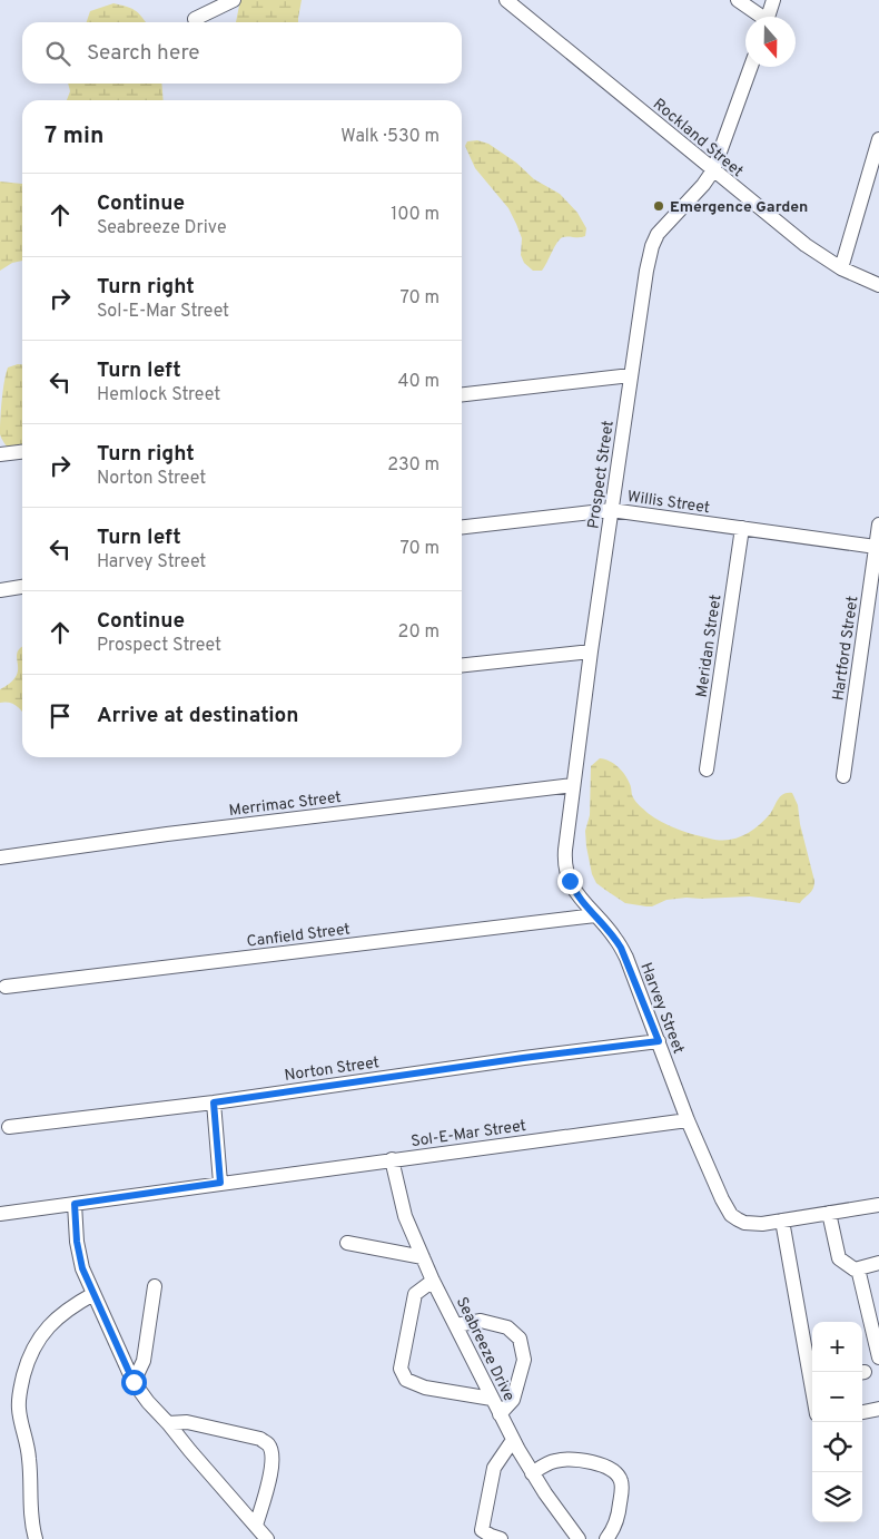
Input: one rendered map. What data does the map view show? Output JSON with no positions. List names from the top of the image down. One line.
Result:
{"streets":{"street":["Rockland Street","Prospect Street","Willis Street","Meridan Street","Hartford Street","Merrimac Street","Canfield Street","Harvey Street","Norton Street","Sol-E-Mar Street","Seabreeze Drive"]},"crossings":[["Rockland Street","Prospect Street"],["Prospect Street","Willis Street"],["Prospect Street","Merrimac Street"],["Prospect Street","Canfield Street"],["Prospect Street","Harvey Street"],["Willis Street","Meridan Street"],["Willis Street","Hartford Street"],["Canfield Street","Harvey Street"],["Harvey Street","Norton Street"],["Harvey Street","Sol-E-Mar Street"],["Sol-E-Mar Street","Seabreeze Drive"]],"places":["Emergence Garden"],"north":"bottom","page":{"search":"Search here","heading":["7 min","Walk · 530 m"],"list":[["Continue","Seabreeze Drive","100 m"],["Turn right","Sol-E-Mar Street","70 m"],["Turn left","Hemlock Street","40 m"],["Turn right","Norton Street","230 m"],["Turn left","Harvey Street","70 m"],["Continue","Prospect Street","20 m"],"Arrive at destination"],"map_buttons":["+","−"]}}
